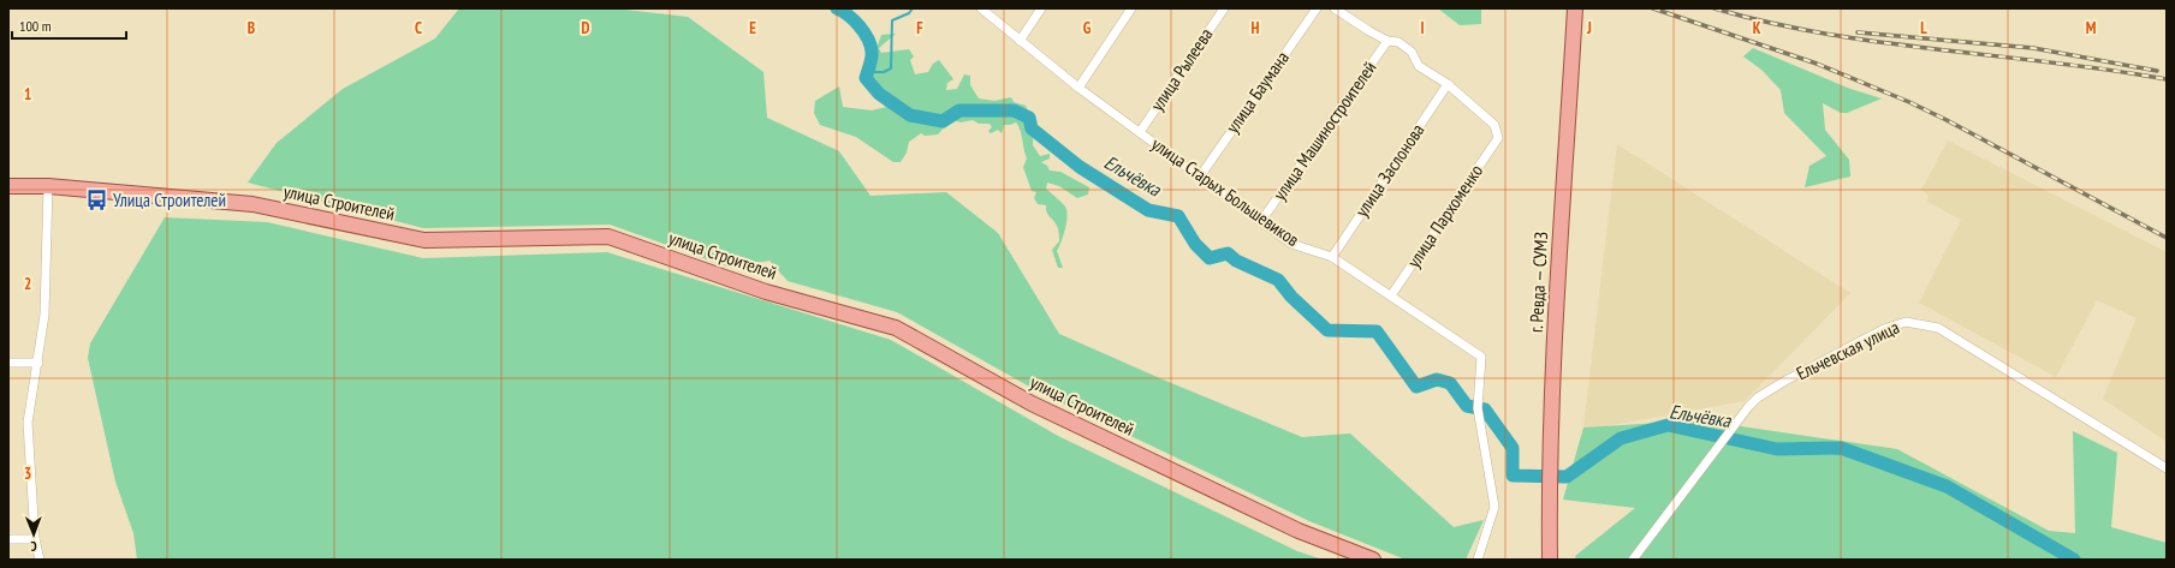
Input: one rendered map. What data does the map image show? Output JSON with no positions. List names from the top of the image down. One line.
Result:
{"streets":{"main road":["улица Строителей","г. Ревда — СУМЗ"],"street":["улица Рылеева","улица Баумана","улица Машиностроителей","улица Заслонова","улица Старых Большевиков","улица Пархоменко","Ельчевская улица"]},"crossings":[["улица Рылеева","улица Старых Большевиков"],["улица Баумана","улица Старых Большевиков"],["улица Машиностроителей","улица Старых Большевиков"],["улица Заслонова","улица Старых Большевиков"],["улица Заслонова","улица Пархоменко"],["улица Старых Большевиков","улица Пархоменко"]],"water":["Ельчёвка"],"places":{"bus stop":["Улица Строителей"]},"scale_bar":"100 m","north":"bottom","grid":{"columns":["B","C","D","E","F","G","H","I","J","K","L","M"],"rows":["1","2","3"]}}
